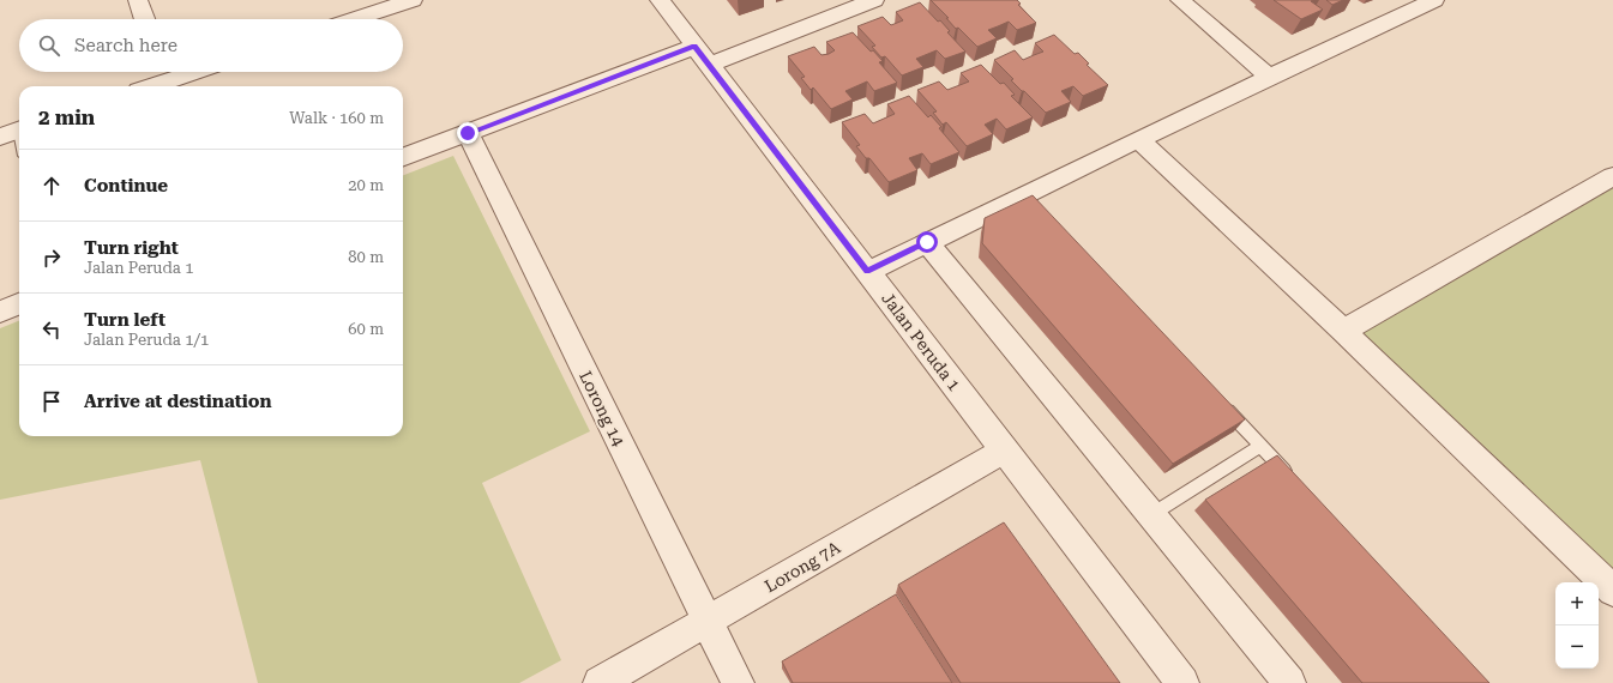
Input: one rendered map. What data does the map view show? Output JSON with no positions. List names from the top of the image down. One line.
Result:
{"streets":{"street":["Jalan Peruda 1","Lorong 14","Lorong 7A"]},"crossings":[["Jalan Peruda 1","Lorong 7A"],["Lorong 14","Lorong 7A"]],"page":{"search":"Search here","heading":["2 min","Walk · 160 m"],"list":[["Continue","20 m"],["Turn right","Jalan Peruda 1","80 m"],["Turn left","Jalan Peruda 1/1","60 m"],"Arrive at destination"],"map_buttons":["+","−"]}}
